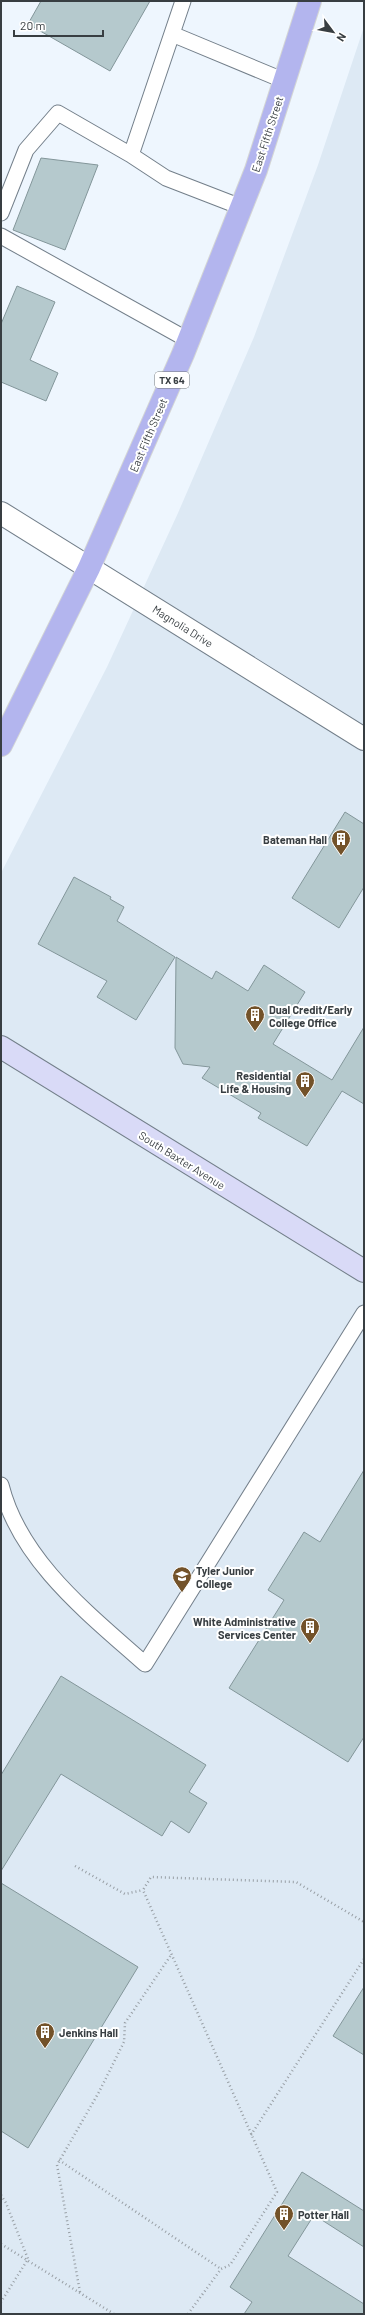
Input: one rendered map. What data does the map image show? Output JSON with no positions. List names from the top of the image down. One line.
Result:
{"streets":{"main road":["East Fifth Street","TX 64"],"street":["Magnolia Drive","South Baxter Avenue"]},"crossings":[["East Fifth Street","Magnolia Drive"]],"places":{"building":["Bateman Hall","Dual Credit/Early College Office","Residential Life & Housing","White Administrative Services Center","Jenkins Hall","Potter Hall"],"school or university":["Tyler Junior College"]},"scale_bar":"20 m","north":"bottom right"}
